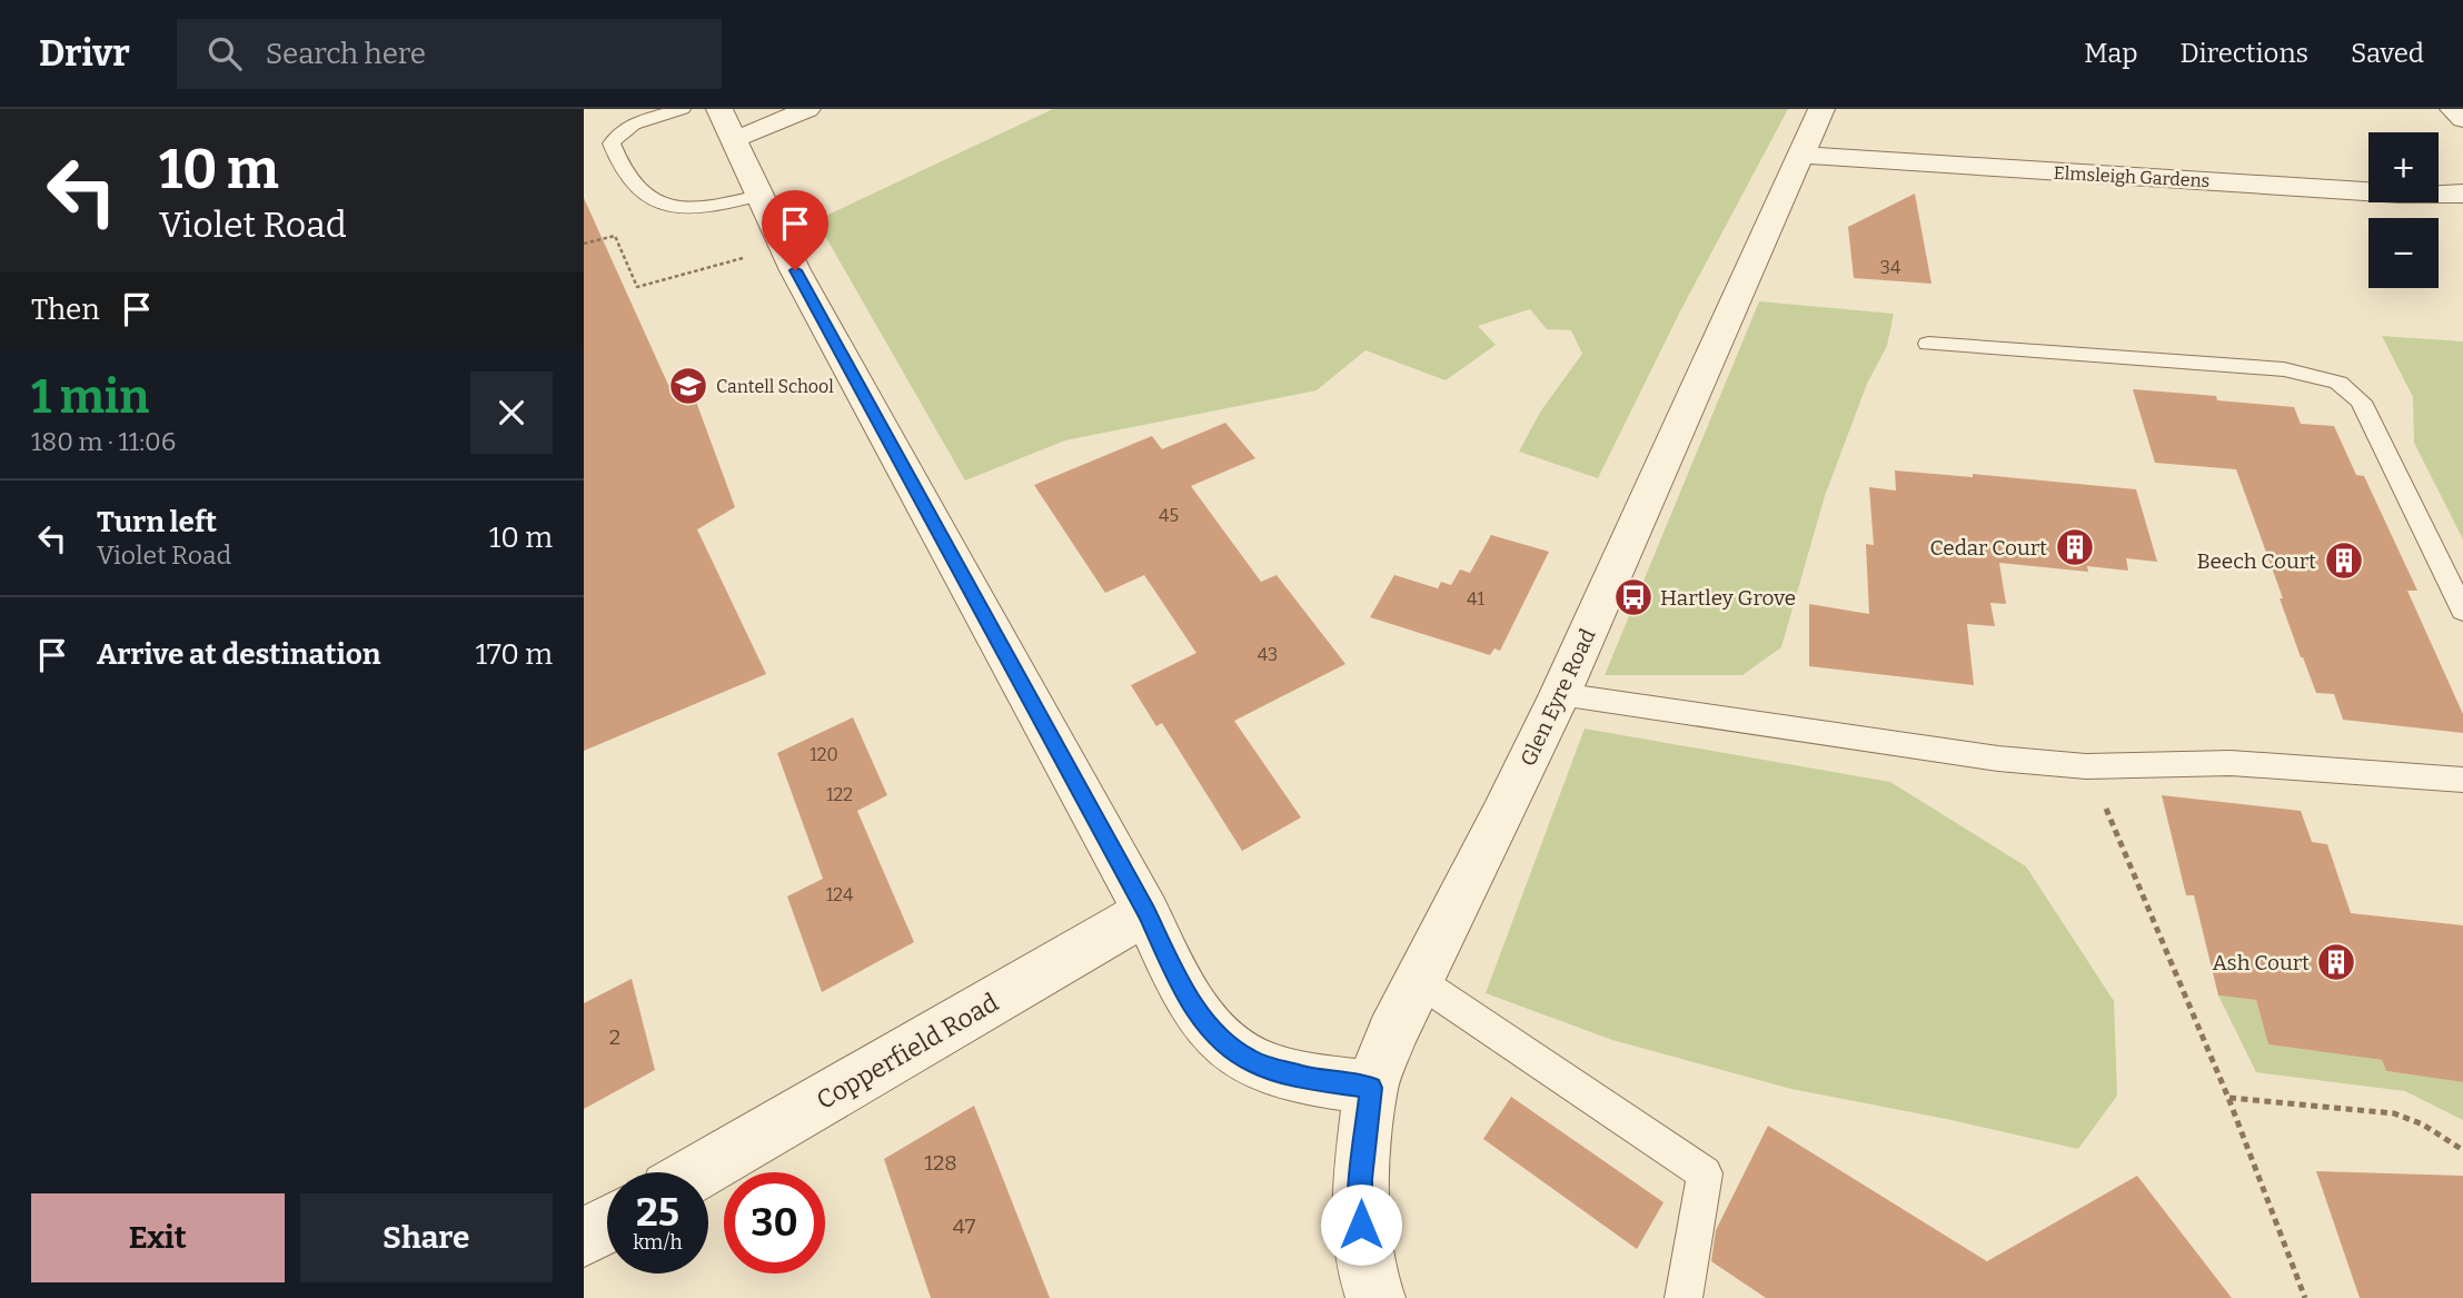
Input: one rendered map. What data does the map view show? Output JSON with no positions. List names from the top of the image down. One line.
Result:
{"streets":{"street":["Elmsleigh Gardens","Glen Eyre Road","Copperfield Road"]},"crossings":[["Elmsleigh Gardens","Glen Eyre Road"]],"places":{"school or university":["Cantell School"],"building":["Cedar Court","Beech Court","Ash Court"],"bus stop":["Hartley Grove"]},"house_numbers":["34","45","41","43","120","122","124","2","128","47"],"page":{"header":"Drivr","search":"Search here","nav":["Map","Directions","Saved"],"turn":["10 m","Violet Road"],"map_buttons":["+","−"],"then":"Then","heading":["1 min","180 m · 11:06"],"list":[{"name":"Turn left","note":"Violet Road","value":"10 m"},{"name":"Arrive at destination","value":"170 m"}],"speed":"25 km/h","limit":"30","buttons":["Exit","Share"]}}
